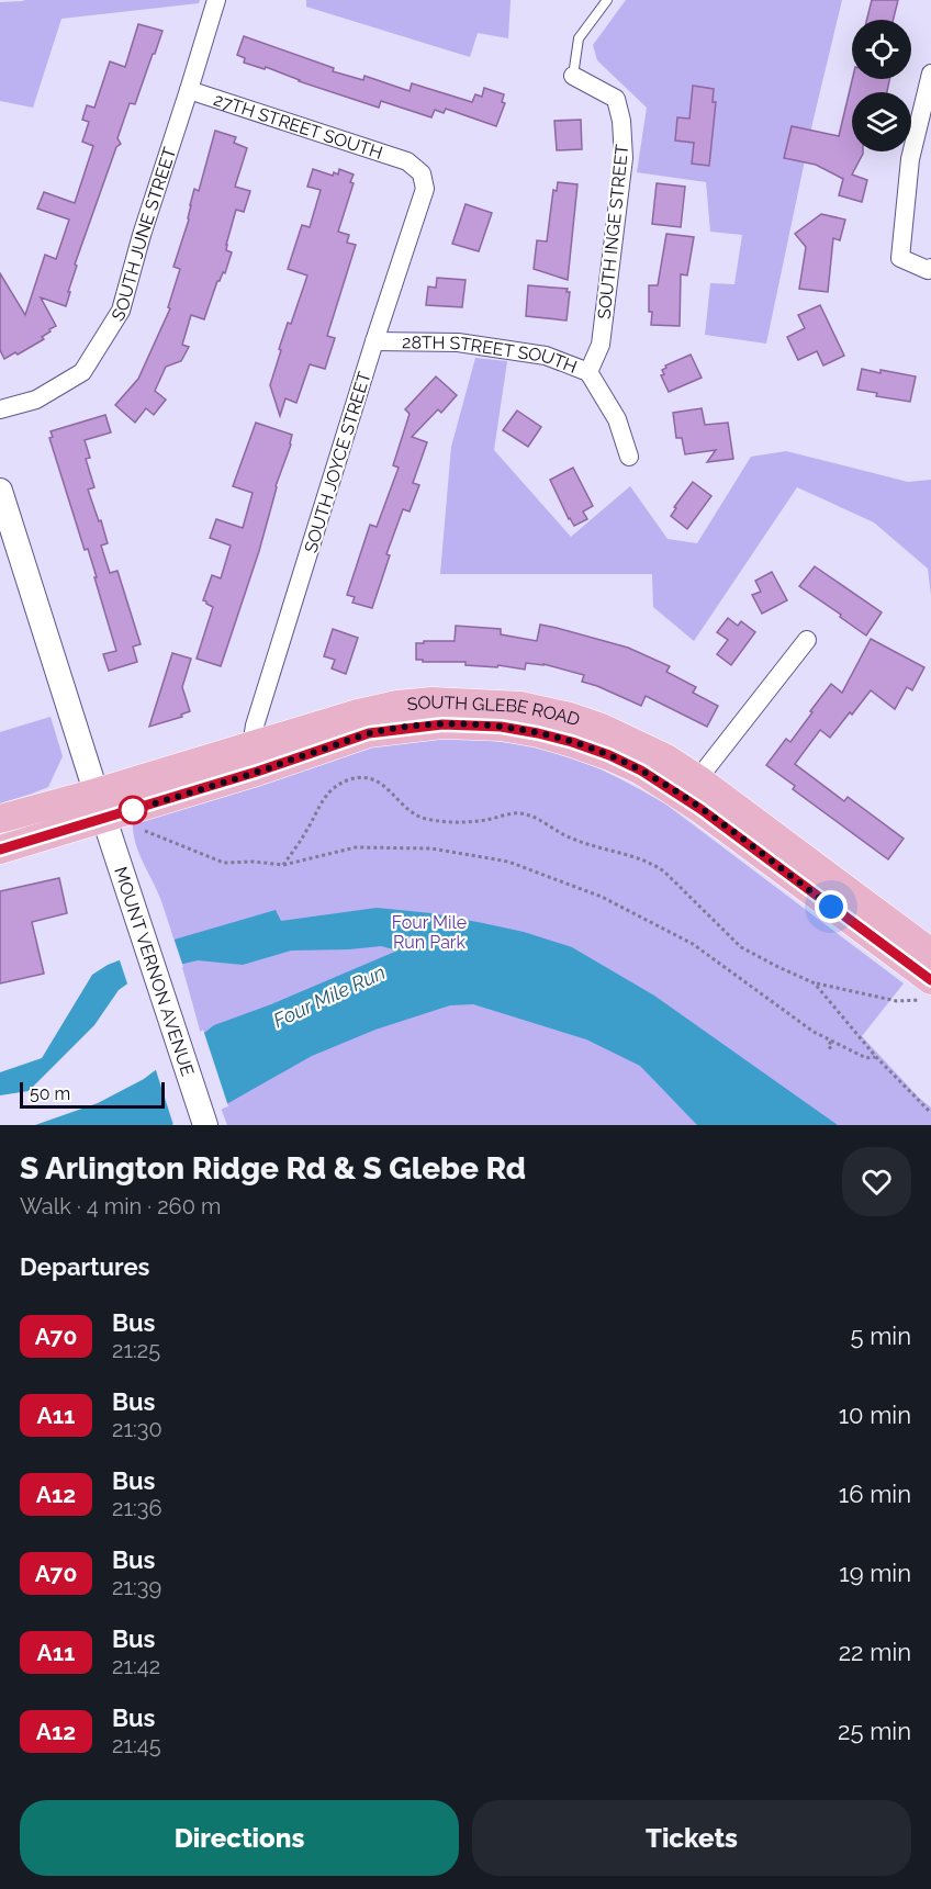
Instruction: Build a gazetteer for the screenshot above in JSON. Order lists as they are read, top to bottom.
{
  "streets": {
    "main road": ["SOUTH GLEBE ROAD", "MOUNT VERNON AVENUE"],
    "street": [
      "27TH STREET SOUTH",
      "SOUTH INGE STREET",
      "SOUTH JUNE STREET",
      "28TH STREET SOUTH",
      "SOUTH JOYCE STREET"
    ]
  },
  "crossings": [
    ["27TH STREET SOUTH", "SOUTH JUNE STREET"],
    ["27TH STREET SOUTH", "SOUTH JOYCE STREET"],
    ["SOUTH INGE STREET", "28TH STREET SOUTH"],
    ["28TH STREET SOUTH", "SOUTH JOYCE STREET"],
    ["SOUTH JOYCE STREET", "SOUTH GLEBE ROAD"],
    ["SOUTH GLEBE ROAD", "MOUNT VERNON AVENUE"]
  ],
  "water": ["Four Mile Run"],
  "parks": ["Four Mile Run Park"],
  "lines": ["bus line A70"],
  "scale_bar": "50 m",
  "page": {
    "scale": "50 m",
    "heading": [
      ["S Arlington Ridge Rd & S Glebe Rd", "Walk · 4 min · 260 m"],
      "Departures"
    ],
    "list": [
      {
        "mark": "A70",
        "name": "Bus",
        "note": "21:25",
        "value": "5 min"
      },
      {
        "mark": "A11",
        "name": "Bus",
        "note": "21:30",
        "value": "10 min"
      },
      {
        "mark": "A12",
        "name": "Bus",
        "note": "21:36",
        "value": "16 min"
      },
      {
        "mark": "A70",
        "name": "Bus",
        "note": "21:39",
        "value": "19 min"
      },
      {
        "mark": "A11",
        "name": "Bus",
        "note": "21:42",
        "value": "22 min"
      },
      {
        "mark": "A12",
        "name": "Bus",
        "note": "21:45",
        "value": "25 min"
      }
    ],
    "buttons": ["Directions", "Tickets"]
  }
}
